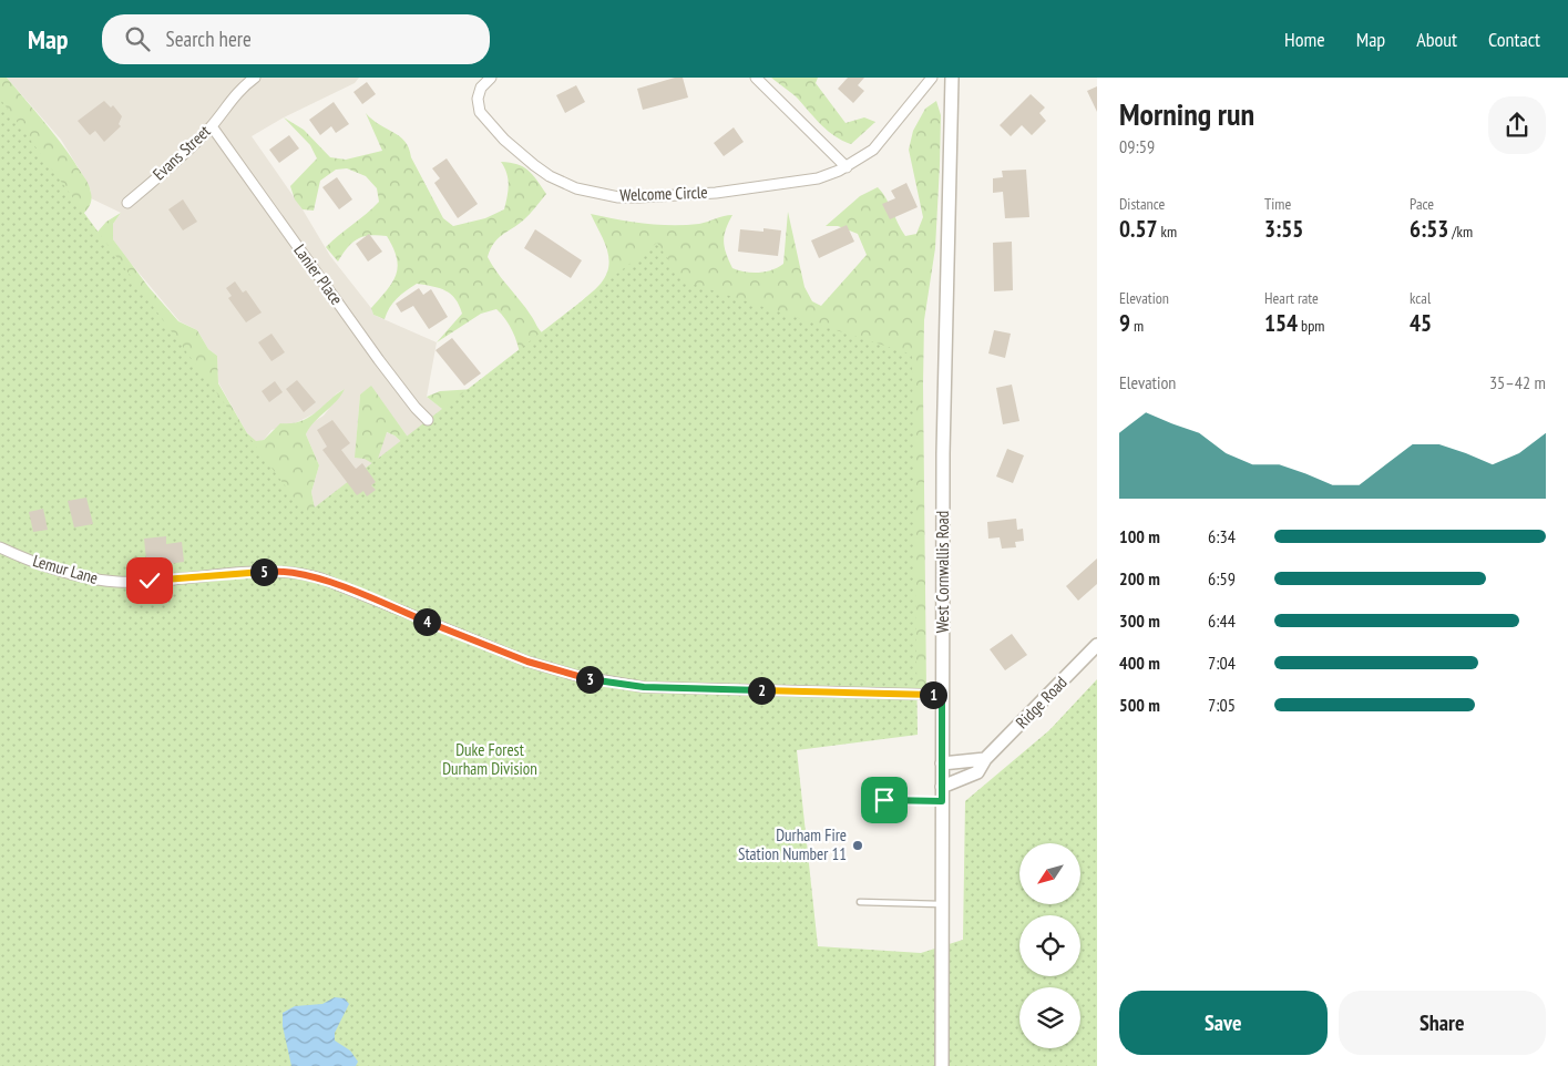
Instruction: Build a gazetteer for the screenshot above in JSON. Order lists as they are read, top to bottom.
{
  "streets": {
    "street": [
      "Evans Street",
      "Welcome Circle",
      "Lanier Place",
      "Lemur Lane",
      "West Cornwallis Road",
      "Ridge Road"
    ]
  },
  "crossings": [
    ["Evans Street", "Lanier Place"],
    ["Lemur Lane", "West Cornwallis Road"],
    ["West Cornwallis Road", "Ridge Road"]
  ],
  "parks": ["Duke Forest Durham Division"],
  "places": ["Durham Fire Station Number 11"],
  "north": "bottom left",
  "page": {
    "header": "Map",
    "search": "Search here",
    "nav": [
      "Home",
      "Map",
      "About",
      "Contact"
    ],
    "heading": ["Morning run", "09:59"],
    "stats": [
      ["Distance", "0.57 km"],
      ["Time", "3:55"],
      ["Pace", "6:53 /km"],
      ["Elevation", "9 m"],
      ["Heart rate", "154 bpm"],
      ["kcal", "45"]
    ],
    "chart": ["Elevation", "35–42 m"],
    "list": [
      {
        "name": "100 m",
        "note": "6:34"
      },
      {
        "name": "200 m",
        "note": "6:59"
      },
      {
        "name": "300 m",
        "note": "6:44"
      },
      {
        "name": "400 m",
        "note": "7:04"
      },
      {
        "name": "500 m",
        "note": "7:05"
      }
    ],
    "pins": [
      "5",
      "4",
      "3",
      "2",
      "1"
    ],
    "buttons": ["Save", "Share"]
  }
}
